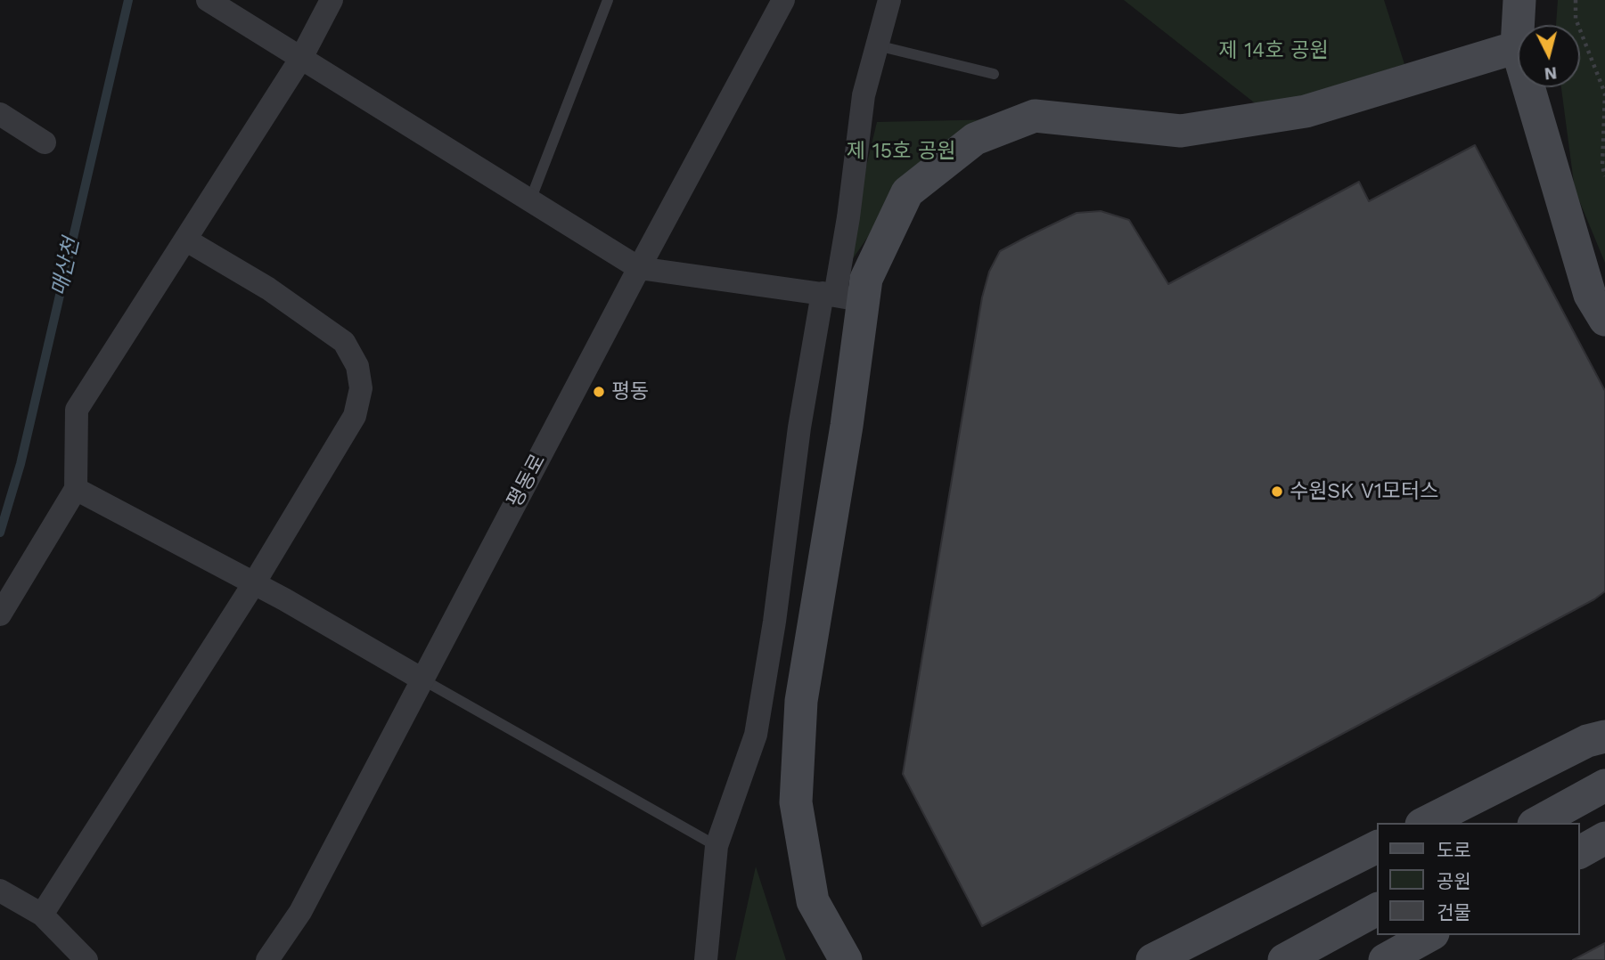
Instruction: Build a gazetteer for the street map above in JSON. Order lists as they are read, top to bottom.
{
  "streets": {
    "street": ["평동로"]
  },
  "water": ["매산천"],
  "parks": ["제 14호 공원", "제 15호 공원"],
  "places": ["평동", "수원SK V1모터스"],
  "legend": ["도로", "공원", "건물"],
  "north": "bottom"
}
